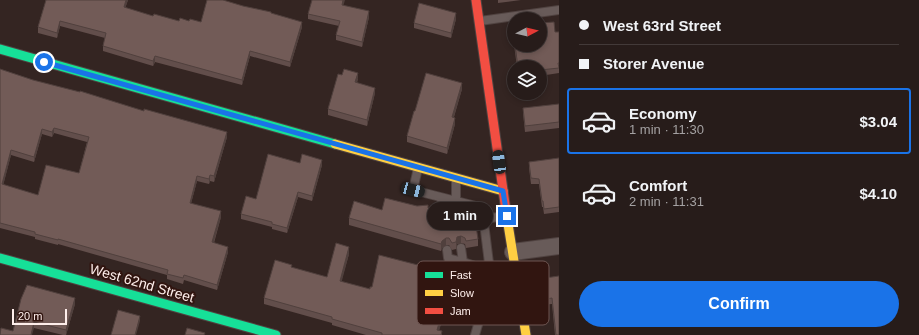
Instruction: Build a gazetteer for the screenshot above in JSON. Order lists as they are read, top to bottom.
{
  "streets": {
    "street": ["West 62nd Street"]
  },
  "legend": ["Fast", "Slow", "Jam"],
  "scale_bar": "20 m",
  "north": "right",
  "page": {
    "banner": ["West 63rd Street", "Storer Avenue"],
    "list": [
      {
        "name": "Economy",
        "note": "1 min · 11:30",
        "value": "$3.04"
      },
      {
        "name": "Comfort",
        "note": "2 min · 11:31",
        "value": "$4.10"
      }
    ],
    "bubble": "1 min",
    "buttons": "Confirm",
    "scale": "20 m"
  }
}
